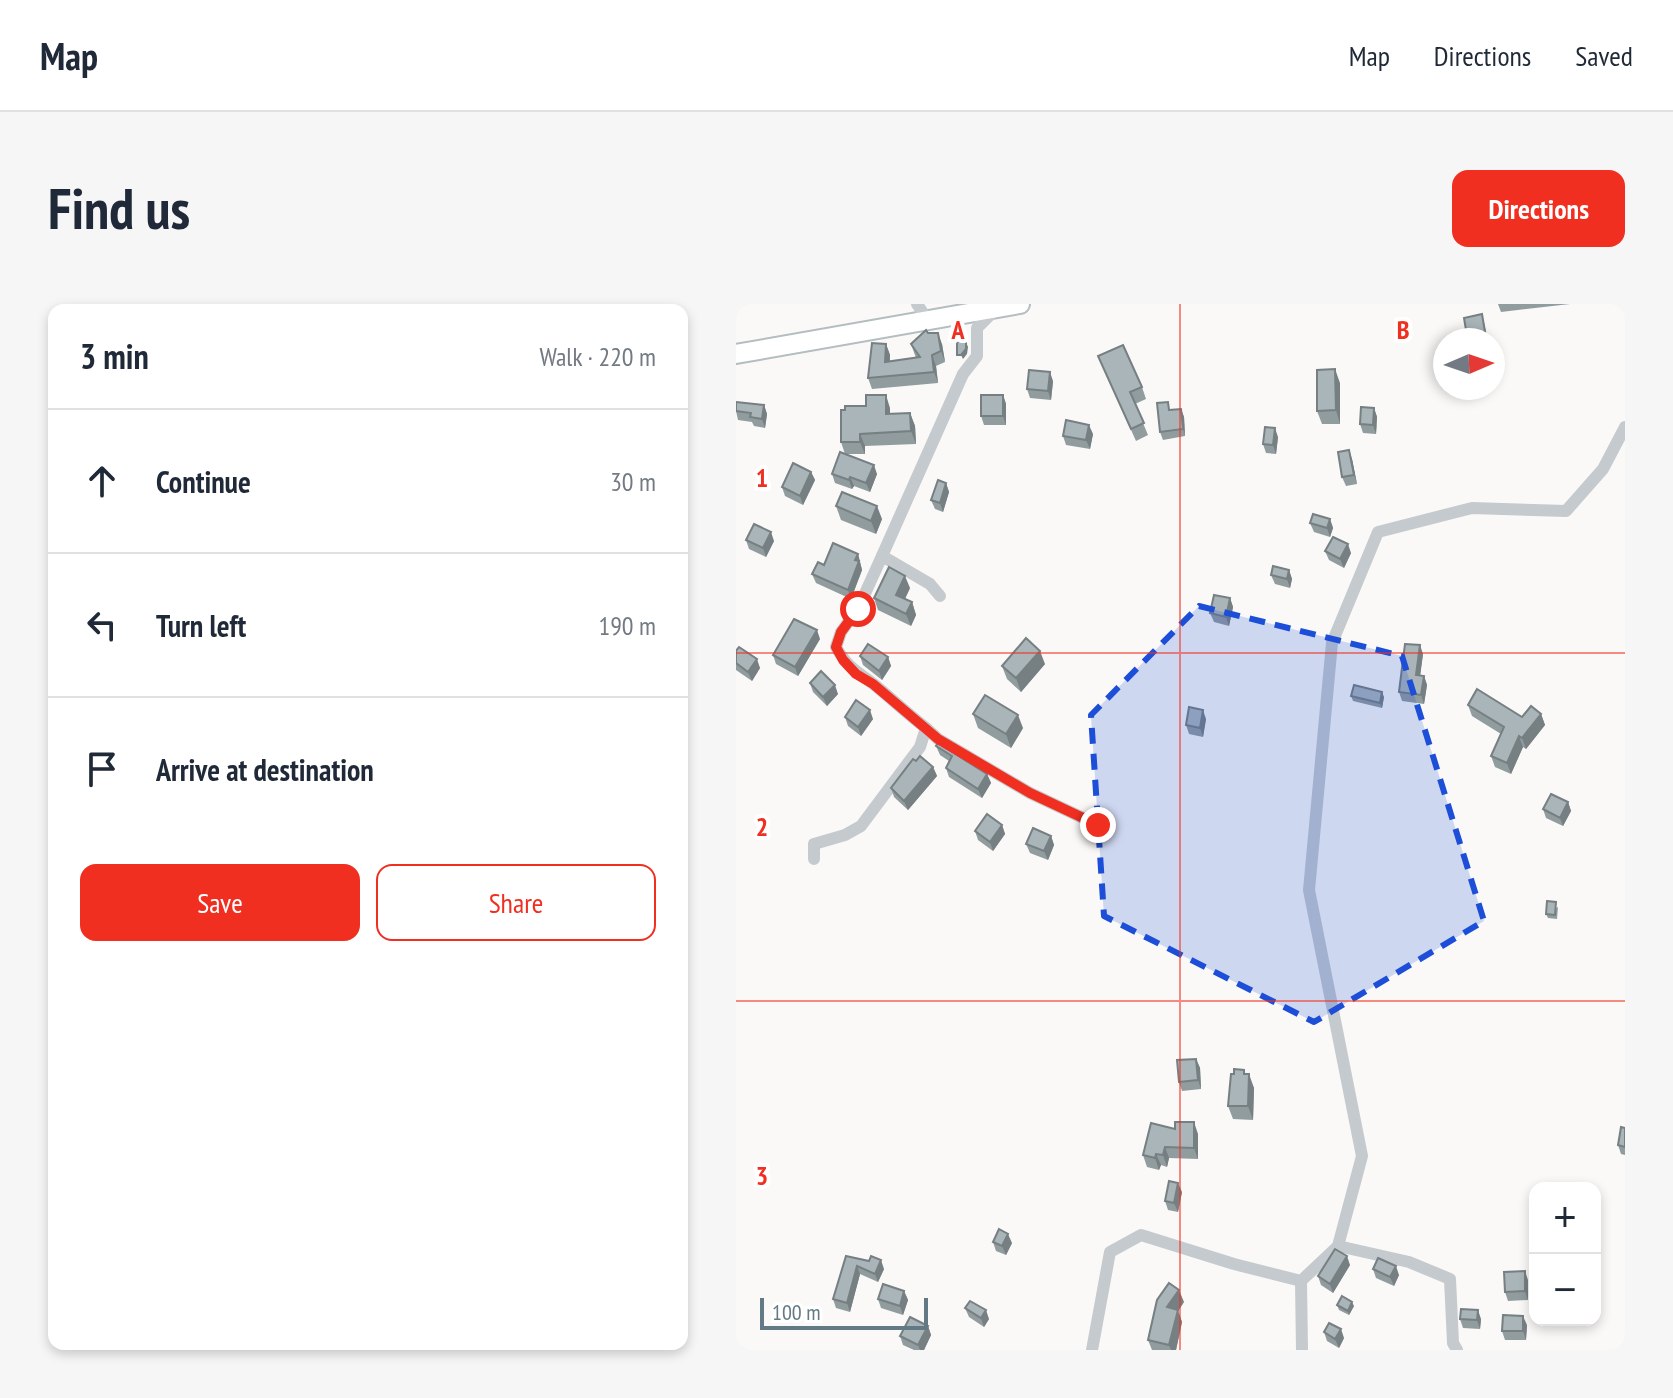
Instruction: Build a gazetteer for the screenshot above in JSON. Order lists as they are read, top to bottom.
{
  "scale_bar": "100 m",
  "north": "right",
  "page": {
    "header": "Map",
    "nav": ["Map", "Directions", "Saved"],
    "buttons": [
      "Directions",
      ["Save", "Share"]
    ],
    "title": "Find us",
    "heading": ["3 min", "Walk · 220 m"],
    "list": [
      ["Continue", "30 m"],
      ["Turn left", "190 m"],
      "Arrive at destination"
    ],
    "map_buttons": ["+", "−"],
    "scale": "100 m"
  },
  "grid": {
    "columns": ["A", "B"],
    "rows": ["1", "2", "3"]
  }
}
